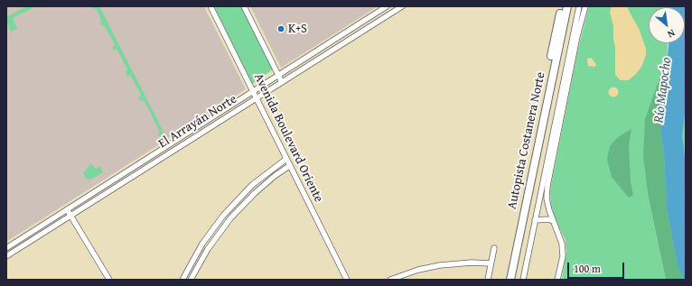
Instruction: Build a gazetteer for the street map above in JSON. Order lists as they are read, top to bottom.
{
  "streets": {
    "highway": ["Autopista Costanera Norte"],
    "street": ["El Arrayán Norte", "Avenida Boulevard Oriente"]
  },
  "crossings": [
    ["El Arrayán Norte", "Avenida Boulevard Oriente"]
  ],
  "water": ["Río Mapocho"],
  "places": ["K+S"],
  "scale_bar": "100 m",
  "north": "bottom right"
}
